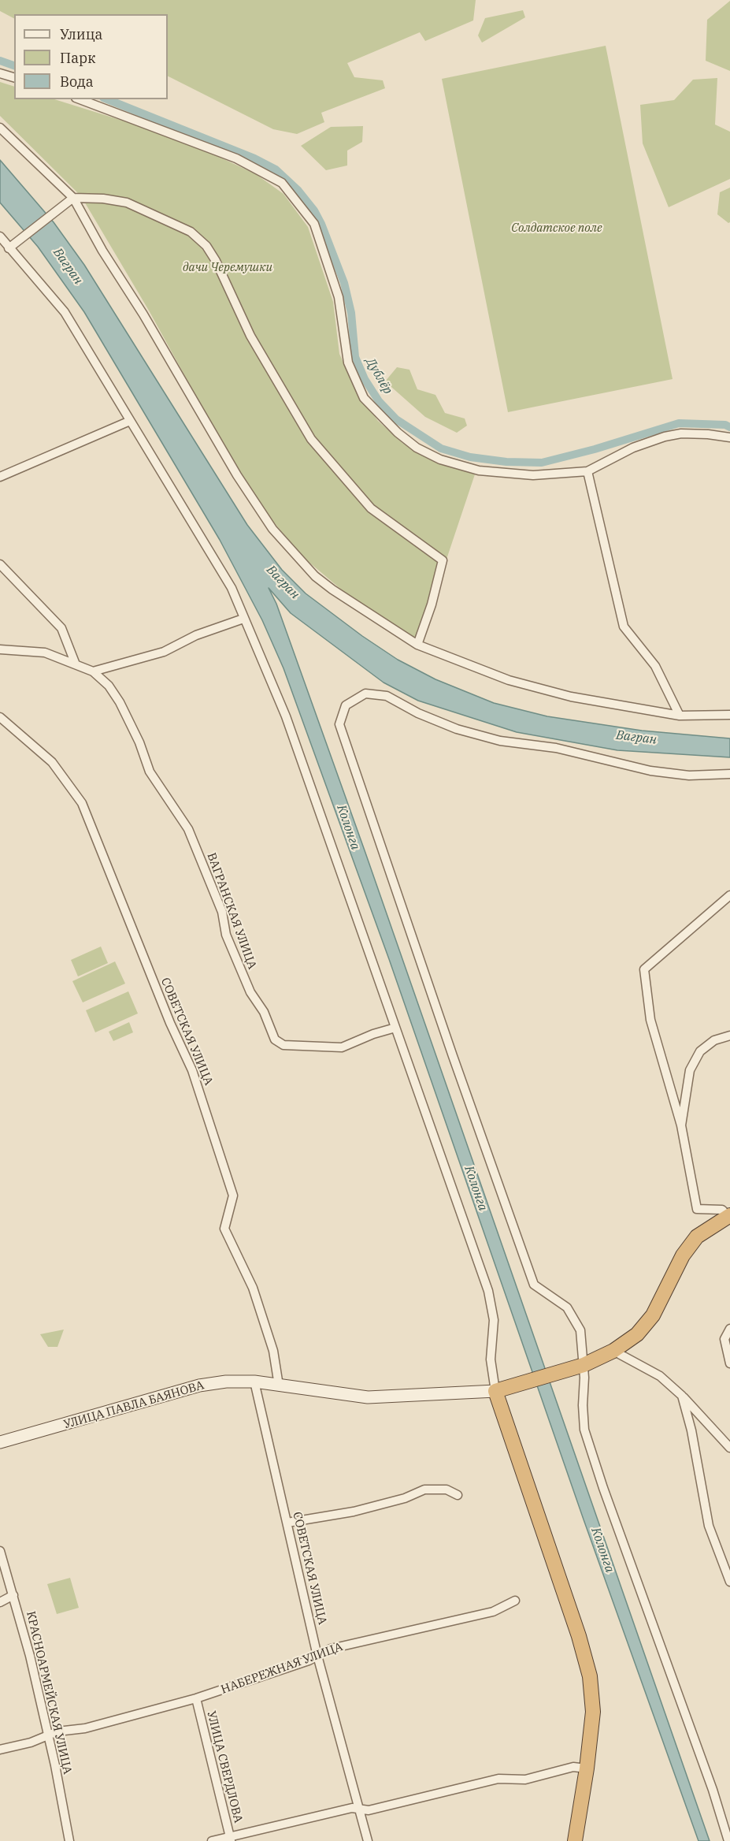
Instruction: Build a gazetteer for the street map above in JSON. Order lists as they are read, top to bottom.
{
  "streets": {
    "main road": ["УЛИЦА ПАВЛА БАЯНОВА"],
    "street": [
      "ВАГРАНСКАЯ УЛИЦА",
      "СОВЕТСКАЯ УЛИЦА",
      "НАБЕРЕЖНАЯ УЛИЦА",
      "КРАСНОАРМЕЙСКАЯ УЛИЦА",
      "УЛИЦА СВЕРДЛОВА"
    ]
  },
  "crossings": [
    ["СОВЕТСКАЯ УЛИЦА", "УЛИЦА ПАВЛА БАЯНОВА"],
    ["СОВЕТСКАЯ УЛИЦА", "НАБЕРЕЖНАЯ УЛИЦА"],
    ["НАБЕРЕЖНАЯ УЛИЦА", "КРАСНОАРМЕЙСКАЯ УЛИЦА"],
    ["НАБЕРЕЖНАЯ УЛИЦА", "УЛИЦА СВЕРДЛОВА"]
  ],
  "water": ["Вагран", "Дублёр", "Колонга"],
  "parks": ["Солдатское поле", "дачи Черемушки"],
  "legend": ["Улица", "Парк", "Вода"]
}
